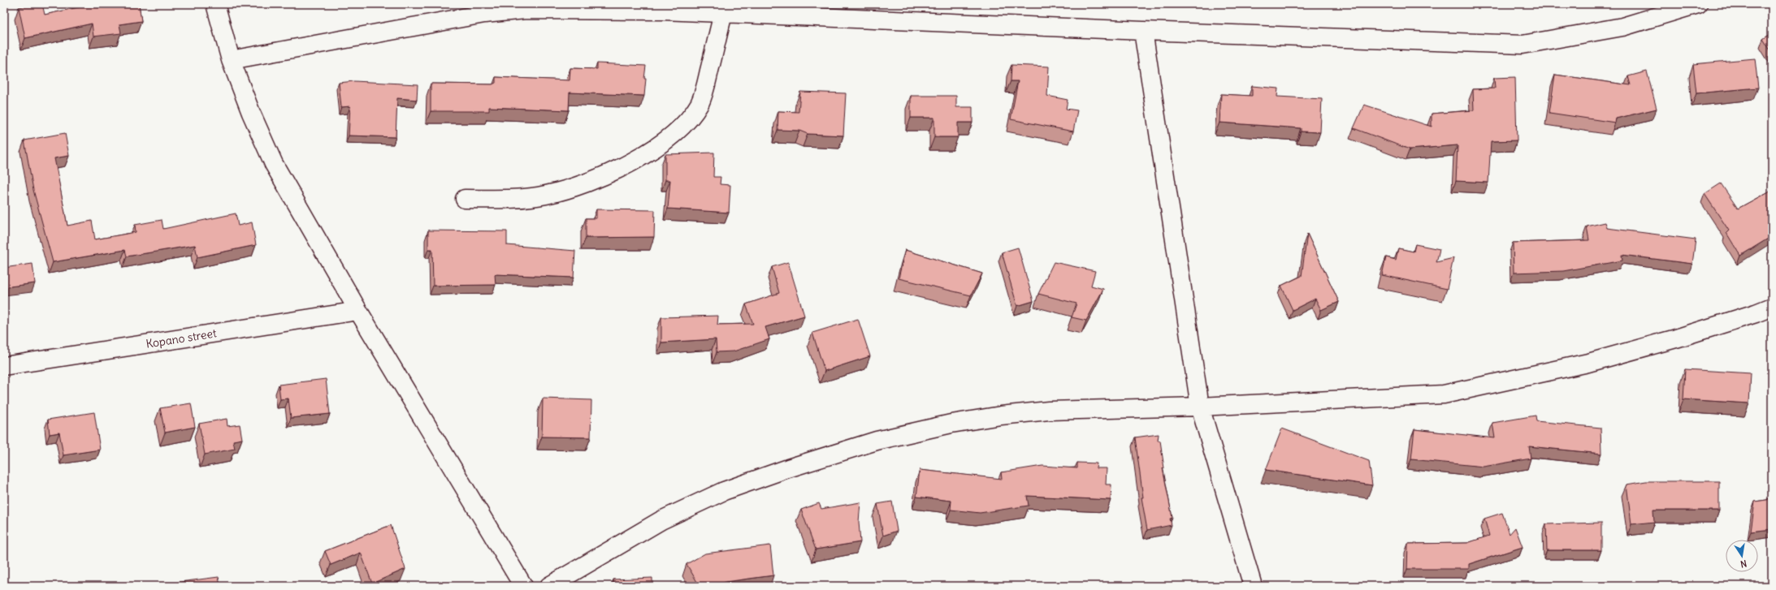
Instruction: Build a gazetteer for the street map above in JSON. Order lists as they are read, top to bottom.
{
  "streets": {
    "street": ["Kopano street"]
  },
  "north": "bottom"
}
